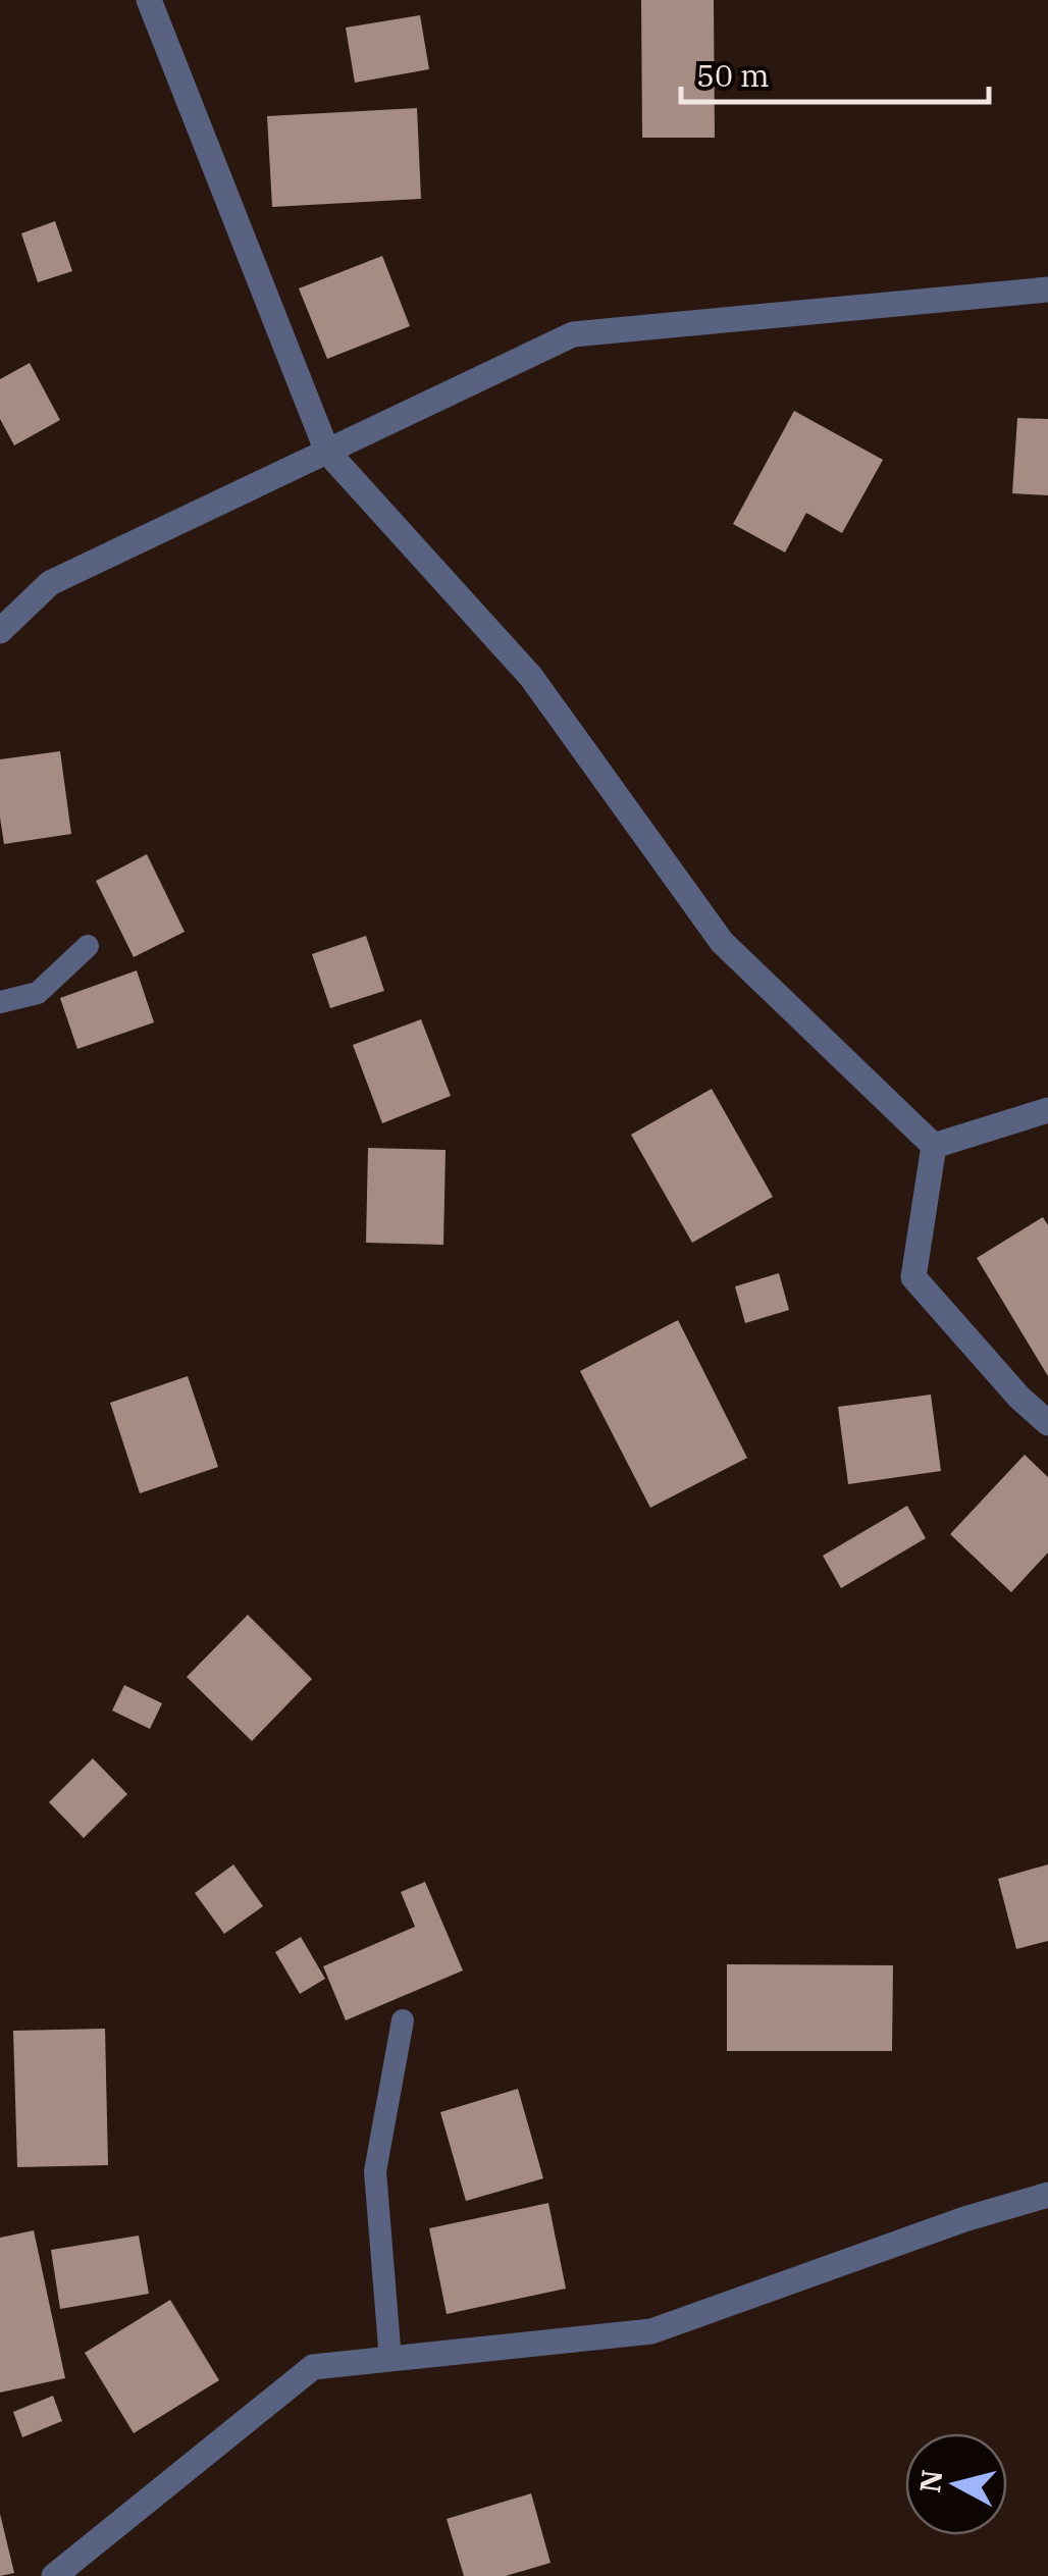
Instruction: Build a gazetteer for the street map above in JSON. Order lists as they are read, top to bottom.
{
  "scale_bar": "50 m",
  "north": "left"
}
